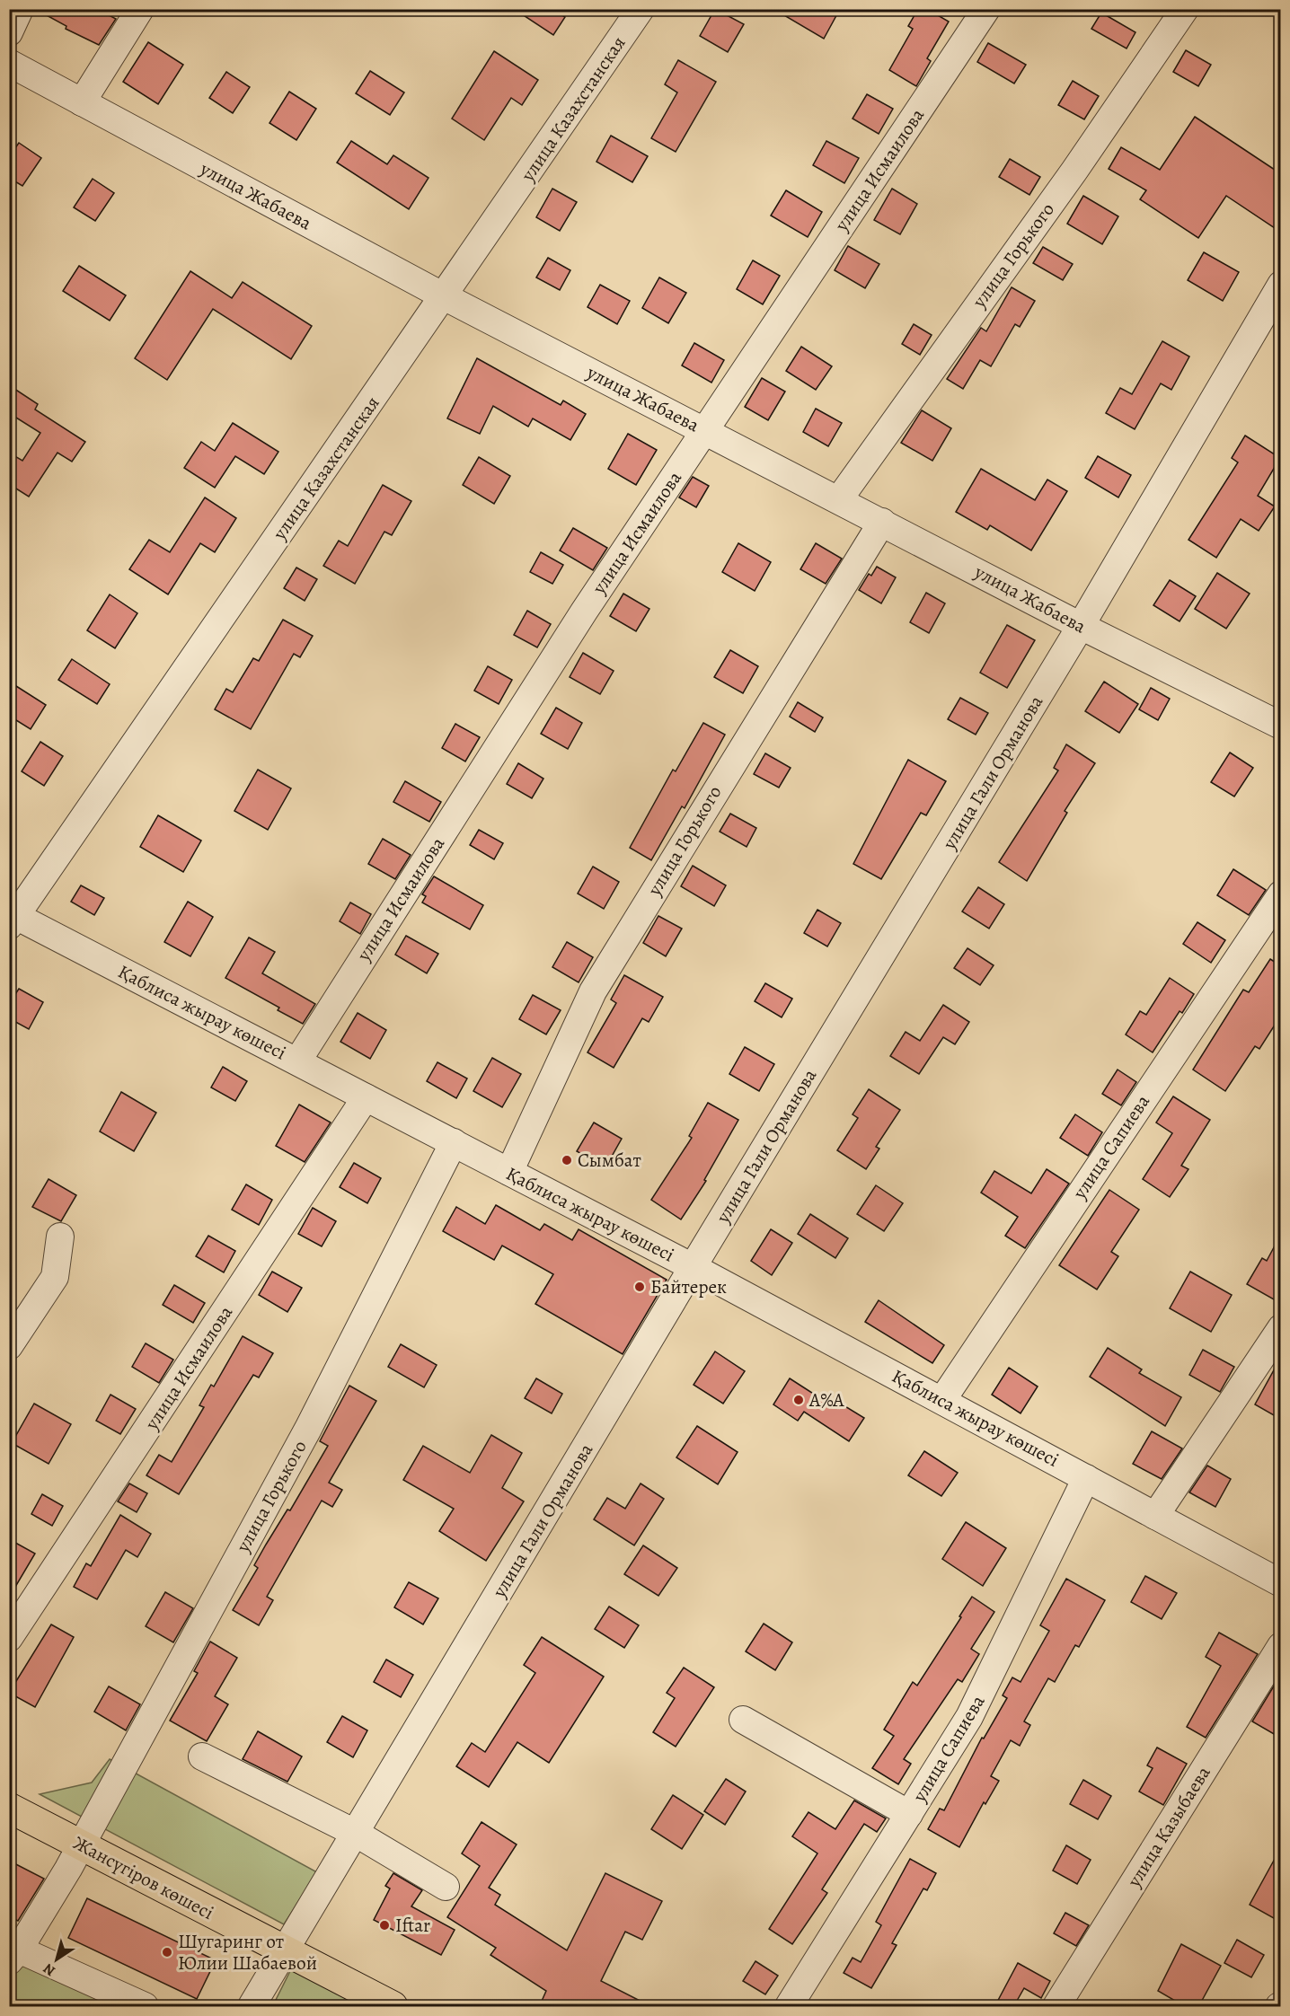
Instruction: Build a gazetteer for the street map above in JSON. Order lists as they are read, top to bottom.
{
  "streets": {
    "main road": ["Жансүгіров көшесі"],
    "street": [
      "улица Казахстанская",
      "улица Исмаилова",
      "улица Жабаева",
      "улица Горького",
      "улица Гали Орманова",
      "Қаблиса жырау көшесі",
      "улица Сапиева",
      "улица Казыбаева"
    ]
  },
  "crossings": [
    ["улица Казахстанская", "улица Жабаева"],
    ["улица Казахстанская", "Қаблиса жырау көшесі"],
    ["улица Исмаилова", "улица Жабаева"],
    ["улица Исмаилова", "Қаблиса жырау көшесі"],
    ["улица Жабаева", "улица Горького"],
    ["улица Жабаева", "улица Гали Орманова"],
    ["улица Горького", "Қаблиса жырау көшесі"],
    ["улица Горького", "Жансүгіров көшесі"],
    ["улица Гали Орманова", "Қаблиса жырау көшесі"],
    ["улица Гали Орманова", "Жансүгіров көшесі"],
    ["Қаблиса жырау көшесі", "улица Сапиева"]
  ],
  "places": [
    "Сымбат",
    "Байтерек",
    "A%A",
    "Iftar",
    "Шугаринг от Юлии Шабаевой"
  ],
  "north": "bottom left"
}
